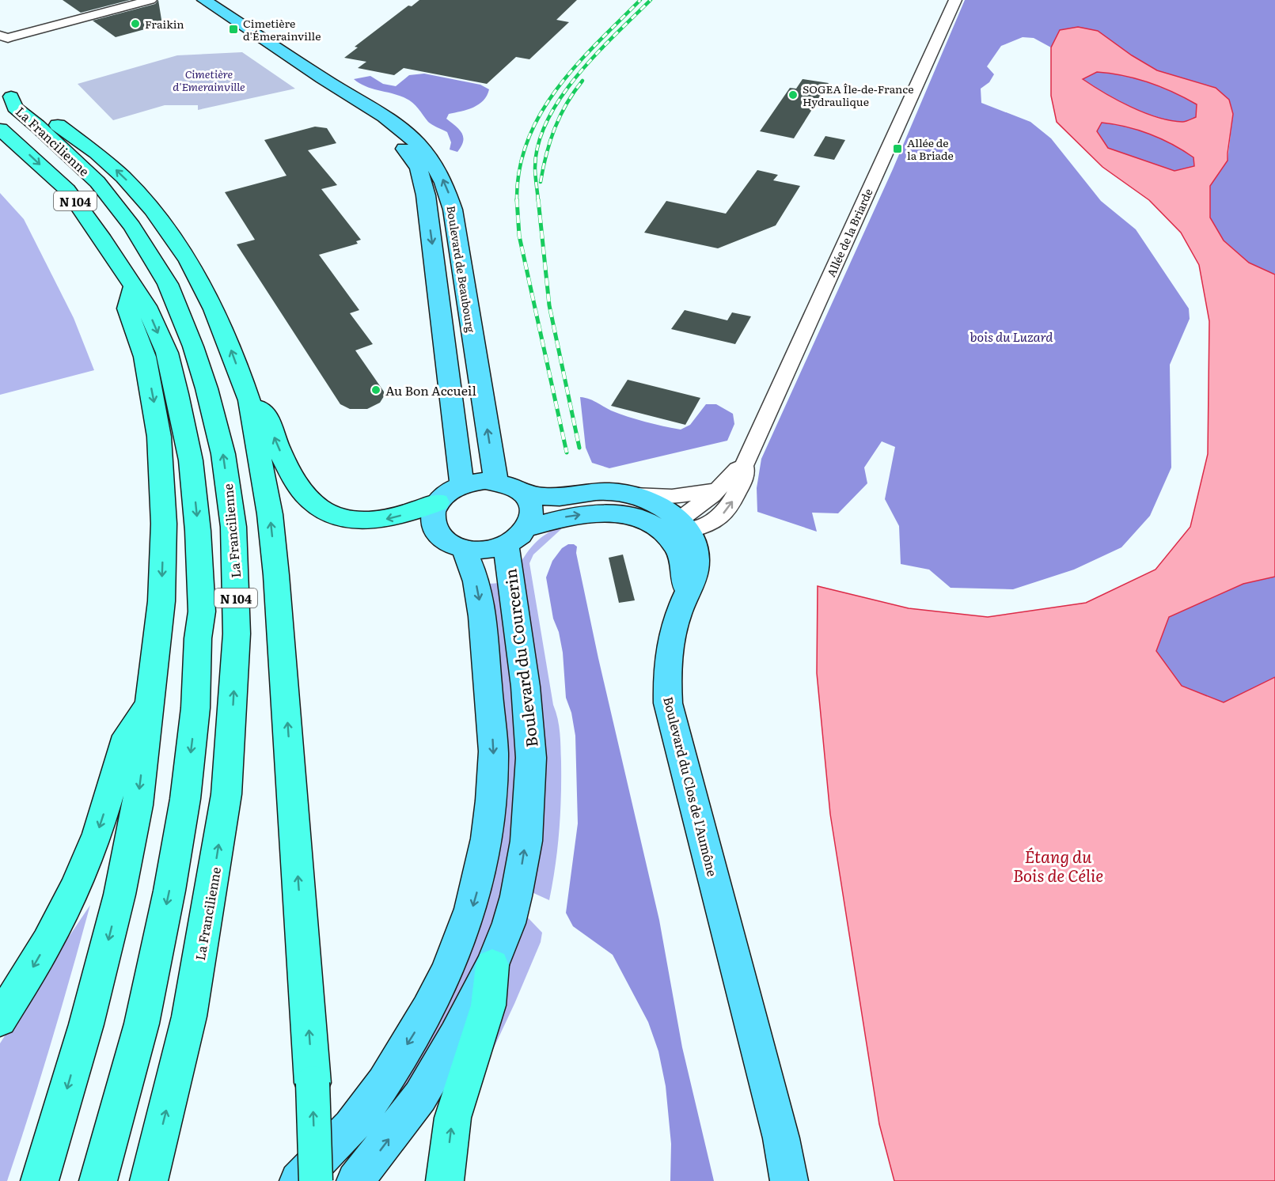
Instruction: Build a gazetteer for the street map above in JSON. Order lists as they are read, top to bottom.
{
  "streets": {
    "highway": ["La Francilienne", "N 104"],
    "main road": ["Boulevard de Beaubourg", "Boulevard du Courcerin", "Boulevard du Clos de l'Aumône"],
    "street": ["Allée de la Briarde"]
  },
  "crossings": [
    ["Allée de la Briarde", "Boulevard du Clos de l'Aumône"],
    ["Boulevard de Beaubourg", "Boulevard du Courcerin"]
  ],
  "water": ["Étang du Bois de Célie"],
  "parks": ["Cimetière d'Emerainville", "bois du Luzard"],
  "places": {
    "other": ["Fraikin", "SOGEA Île-de-France Hydraulique", "Au Bon Accueil"],
    "transit": ["Cimetière d'Émerainville", "Allée de la Briade"]
  }
}
